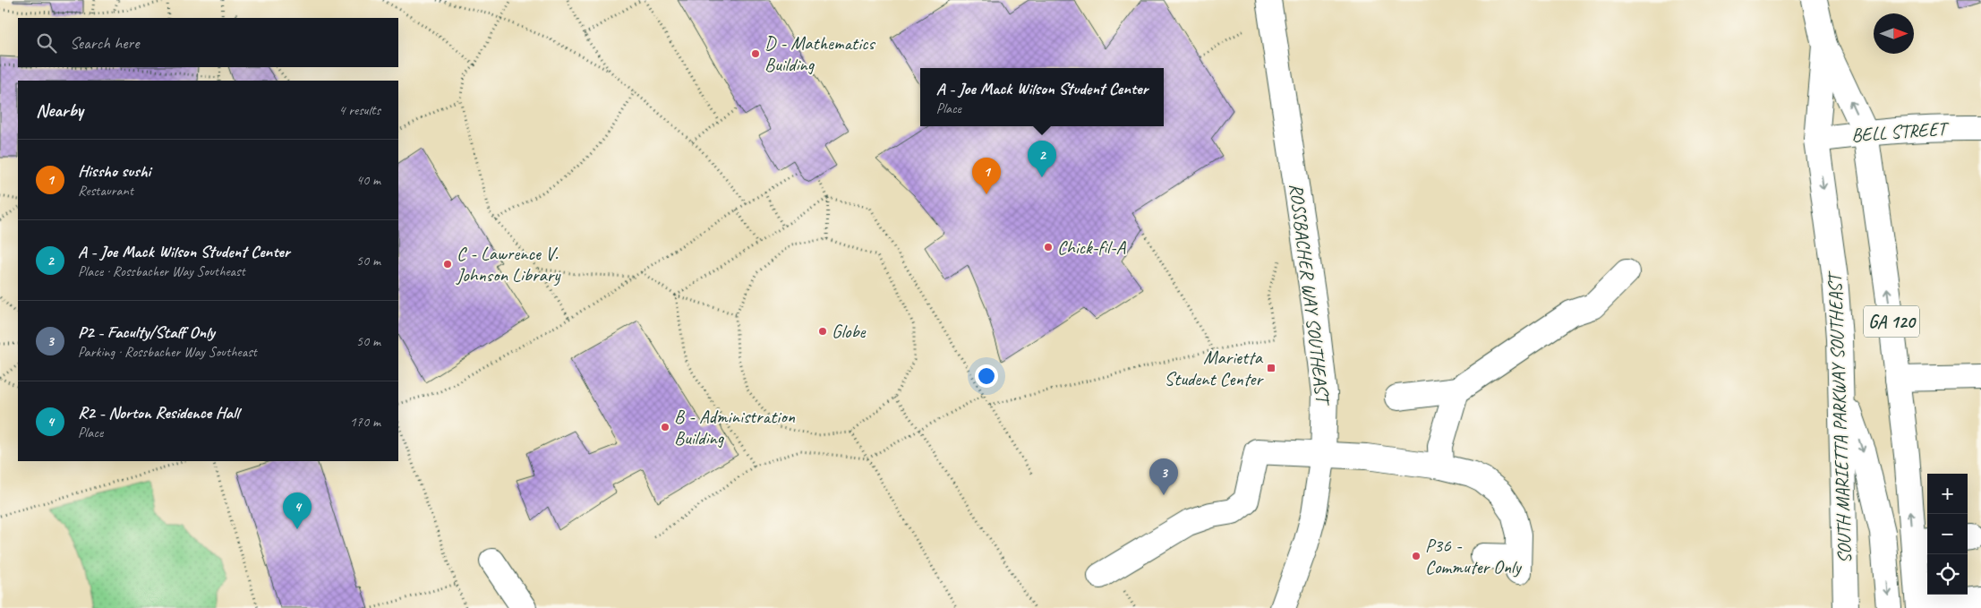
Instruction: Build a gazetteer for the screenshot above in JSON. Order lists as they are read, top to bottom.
{
  "streets": {
    "main road": [
      "BELL STREET",
      "ROSSBACHER WAY SOUTHEAST",
      "GA 120",
      "SOUTH MARIETTA PARKWAY SOUTHEAST"
    ]
  },
  "crossings": [
    ["BELL STREET", "SOUTH MARIETTA PARKWAY SOUTHEAST"]
  ],
  "places": {
    "other": [
      "D - Mathematics Building",
      "Chick-fil-A",
      "C - Lawrence V. Johnson Library",
      "Globe",
      "B - Administration Building",
      "P36 - Commuter Only"
    ],
    "transit": ["Marietta Student Center"]
  },
  "north": "right",
  "page": {
    "search": "Search here",
    "popup": ["A - Joe Mack Wilson Student Center", "Place"],
    "heading": ["Nearby", "4 results"],
    "list": [
      {
        "mark": "1",
        "name": "Hissho sushi",
        "note": "Restaurant",
        "value": "40 m"
      },
      {
        "mark": "2",
        "name": "A - Joe Mack Wilson Student Center",
        "note": "Place · Rossbacher Way Southeast",
        "value": "50 m"
      },
      {
        "mark": "3",
        "name": "P2 - Faculty/Staff Only",
        "note": "Parking · Rossbacher Way Southeast",
        "value": "50 m"
      },
      {
        "mark": "4",
        "name": "R2 - Norton Residence Hall",
        "note": "Place",
        "value": "170 m"
      }
    ],
    "pins": [
      "2",
      "1",
      "3",
      "4"
    ],
    "map_buttons": ["+", "−"]
  }
}
